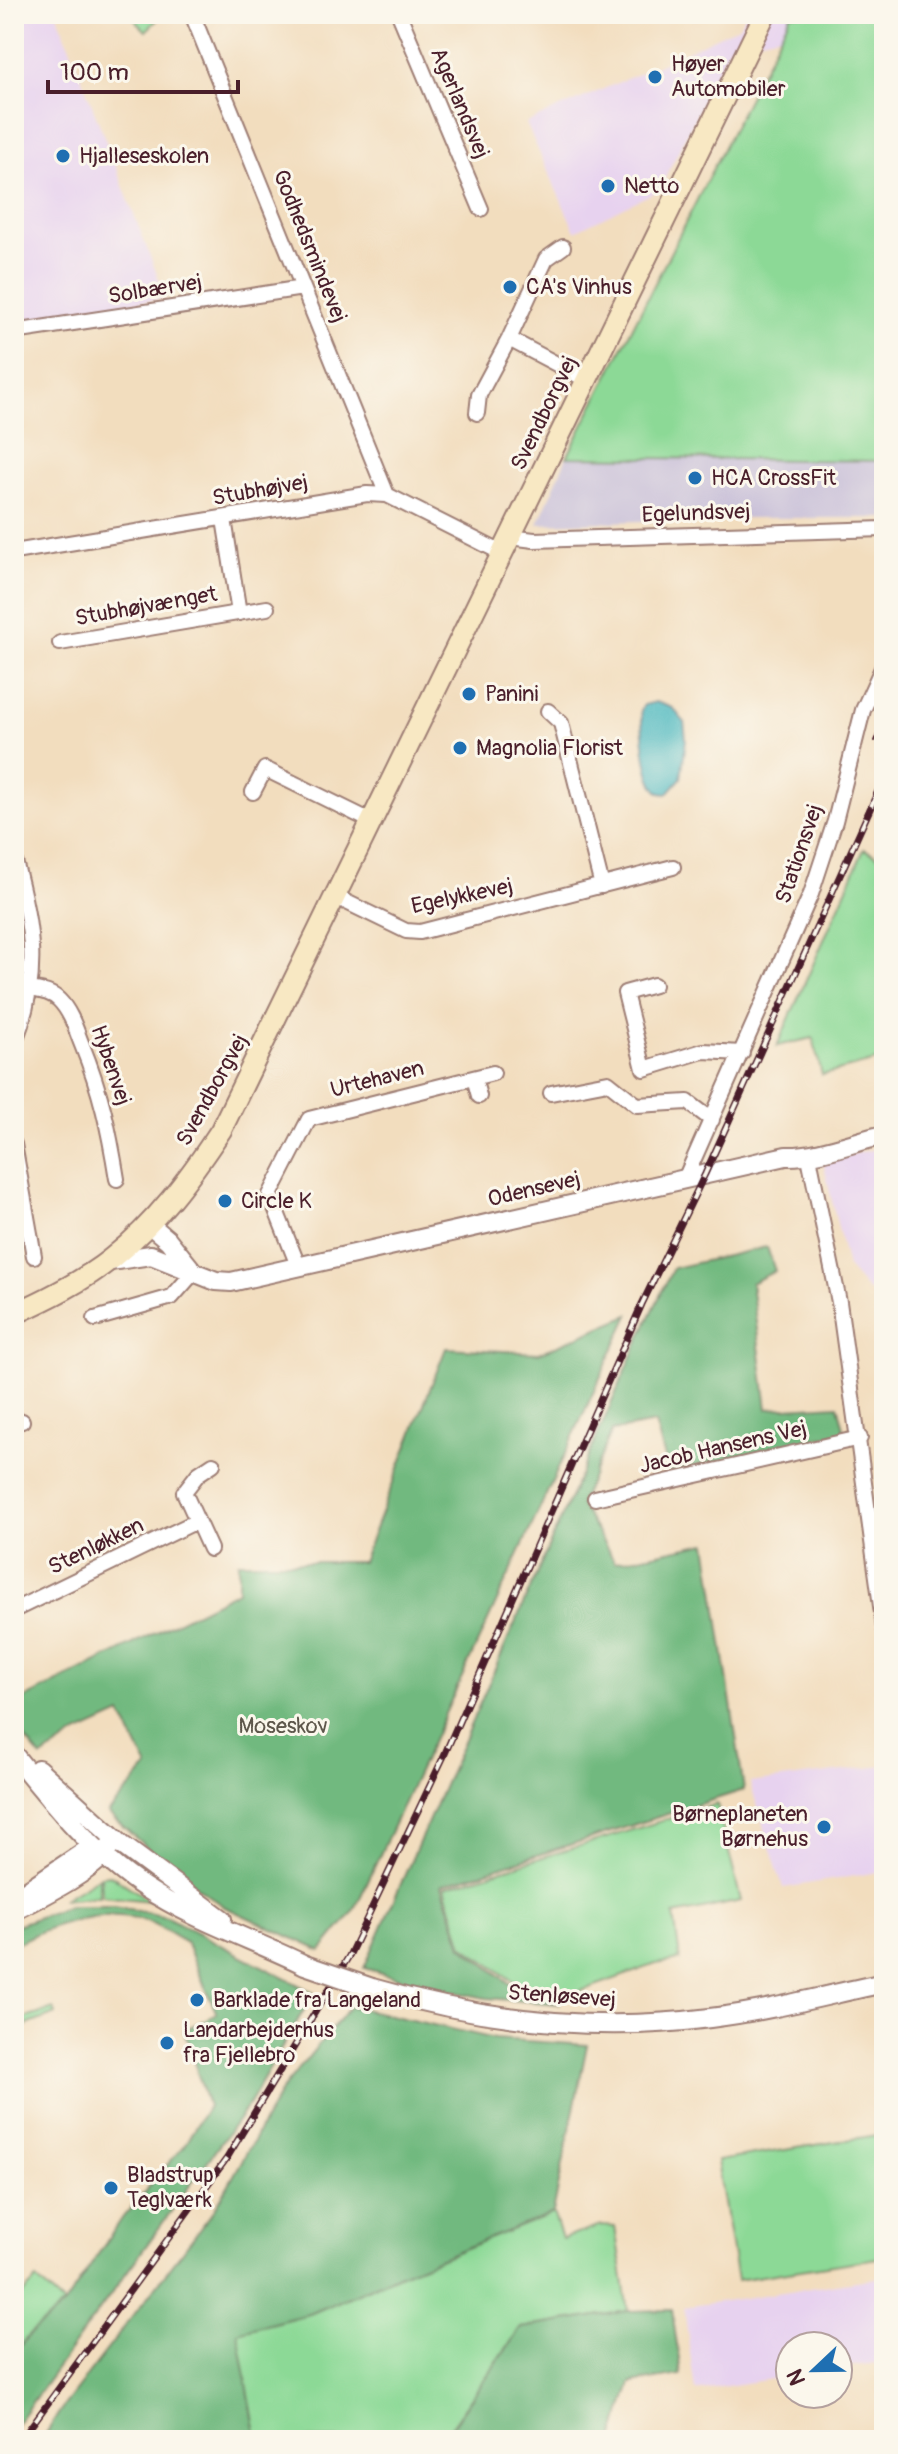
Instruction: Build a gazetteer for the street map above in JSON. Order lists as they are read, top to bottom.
{
  "streets": {
    "main road": ["Svendborgvej"],
    "street": [
      "Agerlandsvej",
      "Godhedsmindevej",
      "Solbærvej",
      "Stubhøjvej",
      "Egelundsvej",
      "Stubhøjvænget",
      "Stationsvej",
      "Egelykkevej",
      "Hybenvej",
      "Urtehaven",
      "Odensevej",
      "Jacob Hansens Vej",
      "Stenløkken",
      "Stenløsevej"
    ]
  },
  "crossings": [
    ["Godhedsmindevej", "Solbærvej"],
    ["Godhedsmindevej", "Stubhøjvej"],
    ["Svendborgvej", "Egelundsvej"],
    ["Svendborgvej", "Egelykkevej"],
    ["Svendborgvej", "Odensevej"],
    ["Stubhøjvej", "Stubhøjvænget"],
    ["Stationsvej", "Odensevej"],
    ["Urtehaven", "Odensevej"]
  ],
  "parks": ["Moseskov"],
  "places": [
    "Høyer Automobiler",
    "Hjalleseskolen",
    "Netto",
    "CA's Vinhus",
    "HCA CrossFit",
    "Panini",
    "Magnolia Florist",
    "Circle K",
    "Børneplaneten Børnehus",
    "Barklade fra Langeland",
    "Landarbejderhus fra Fjellebro",
    "Bladstrup Teglværk"
  ],
  "scale_bar": "100 m",
  "north": "left"
}
